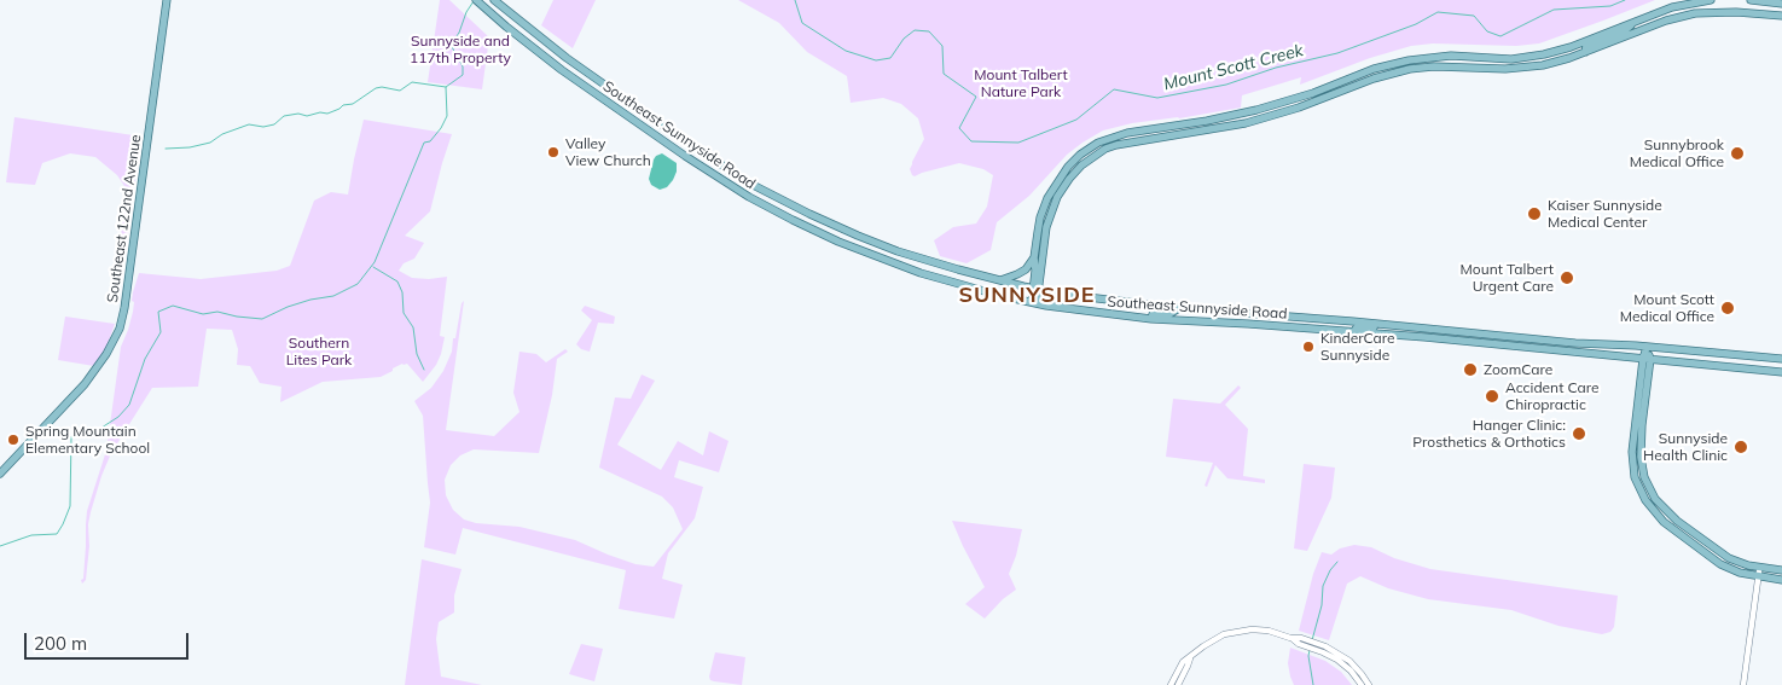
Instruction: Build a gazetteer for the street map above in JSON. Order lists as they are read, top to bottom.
{
  "streets": {
    "main road": ["Southeast Sunnyside Road", "Southeast 122nd Avenue"]
  },
  "districts": ["SUNNYSIDE"],
  "water": ["Mount Scott Creek"],
  "parks": ["Sunnyside and 117th Property", "Mount Talbert Nature Park", "Southern Lites Park"],
  "places": [
    "Valley View Church",
    "Sunnybrook Medical Office",
    "Kaiser Sunnyside Medical Center",
    "Mount Talbert Urgent Care",
    "Mount Scott Medical Office",
    "KinderCare Sunnyside",
    "ZoomCare",
    "Accident Care Chiropractic",
    "Hanger Clinic: Prosthetics & Orthotics",
    "Spring Mountain Elementary School",
    "Sunnyside Health Clinic"
  ],
  "scale_bar": "200 m"
}
